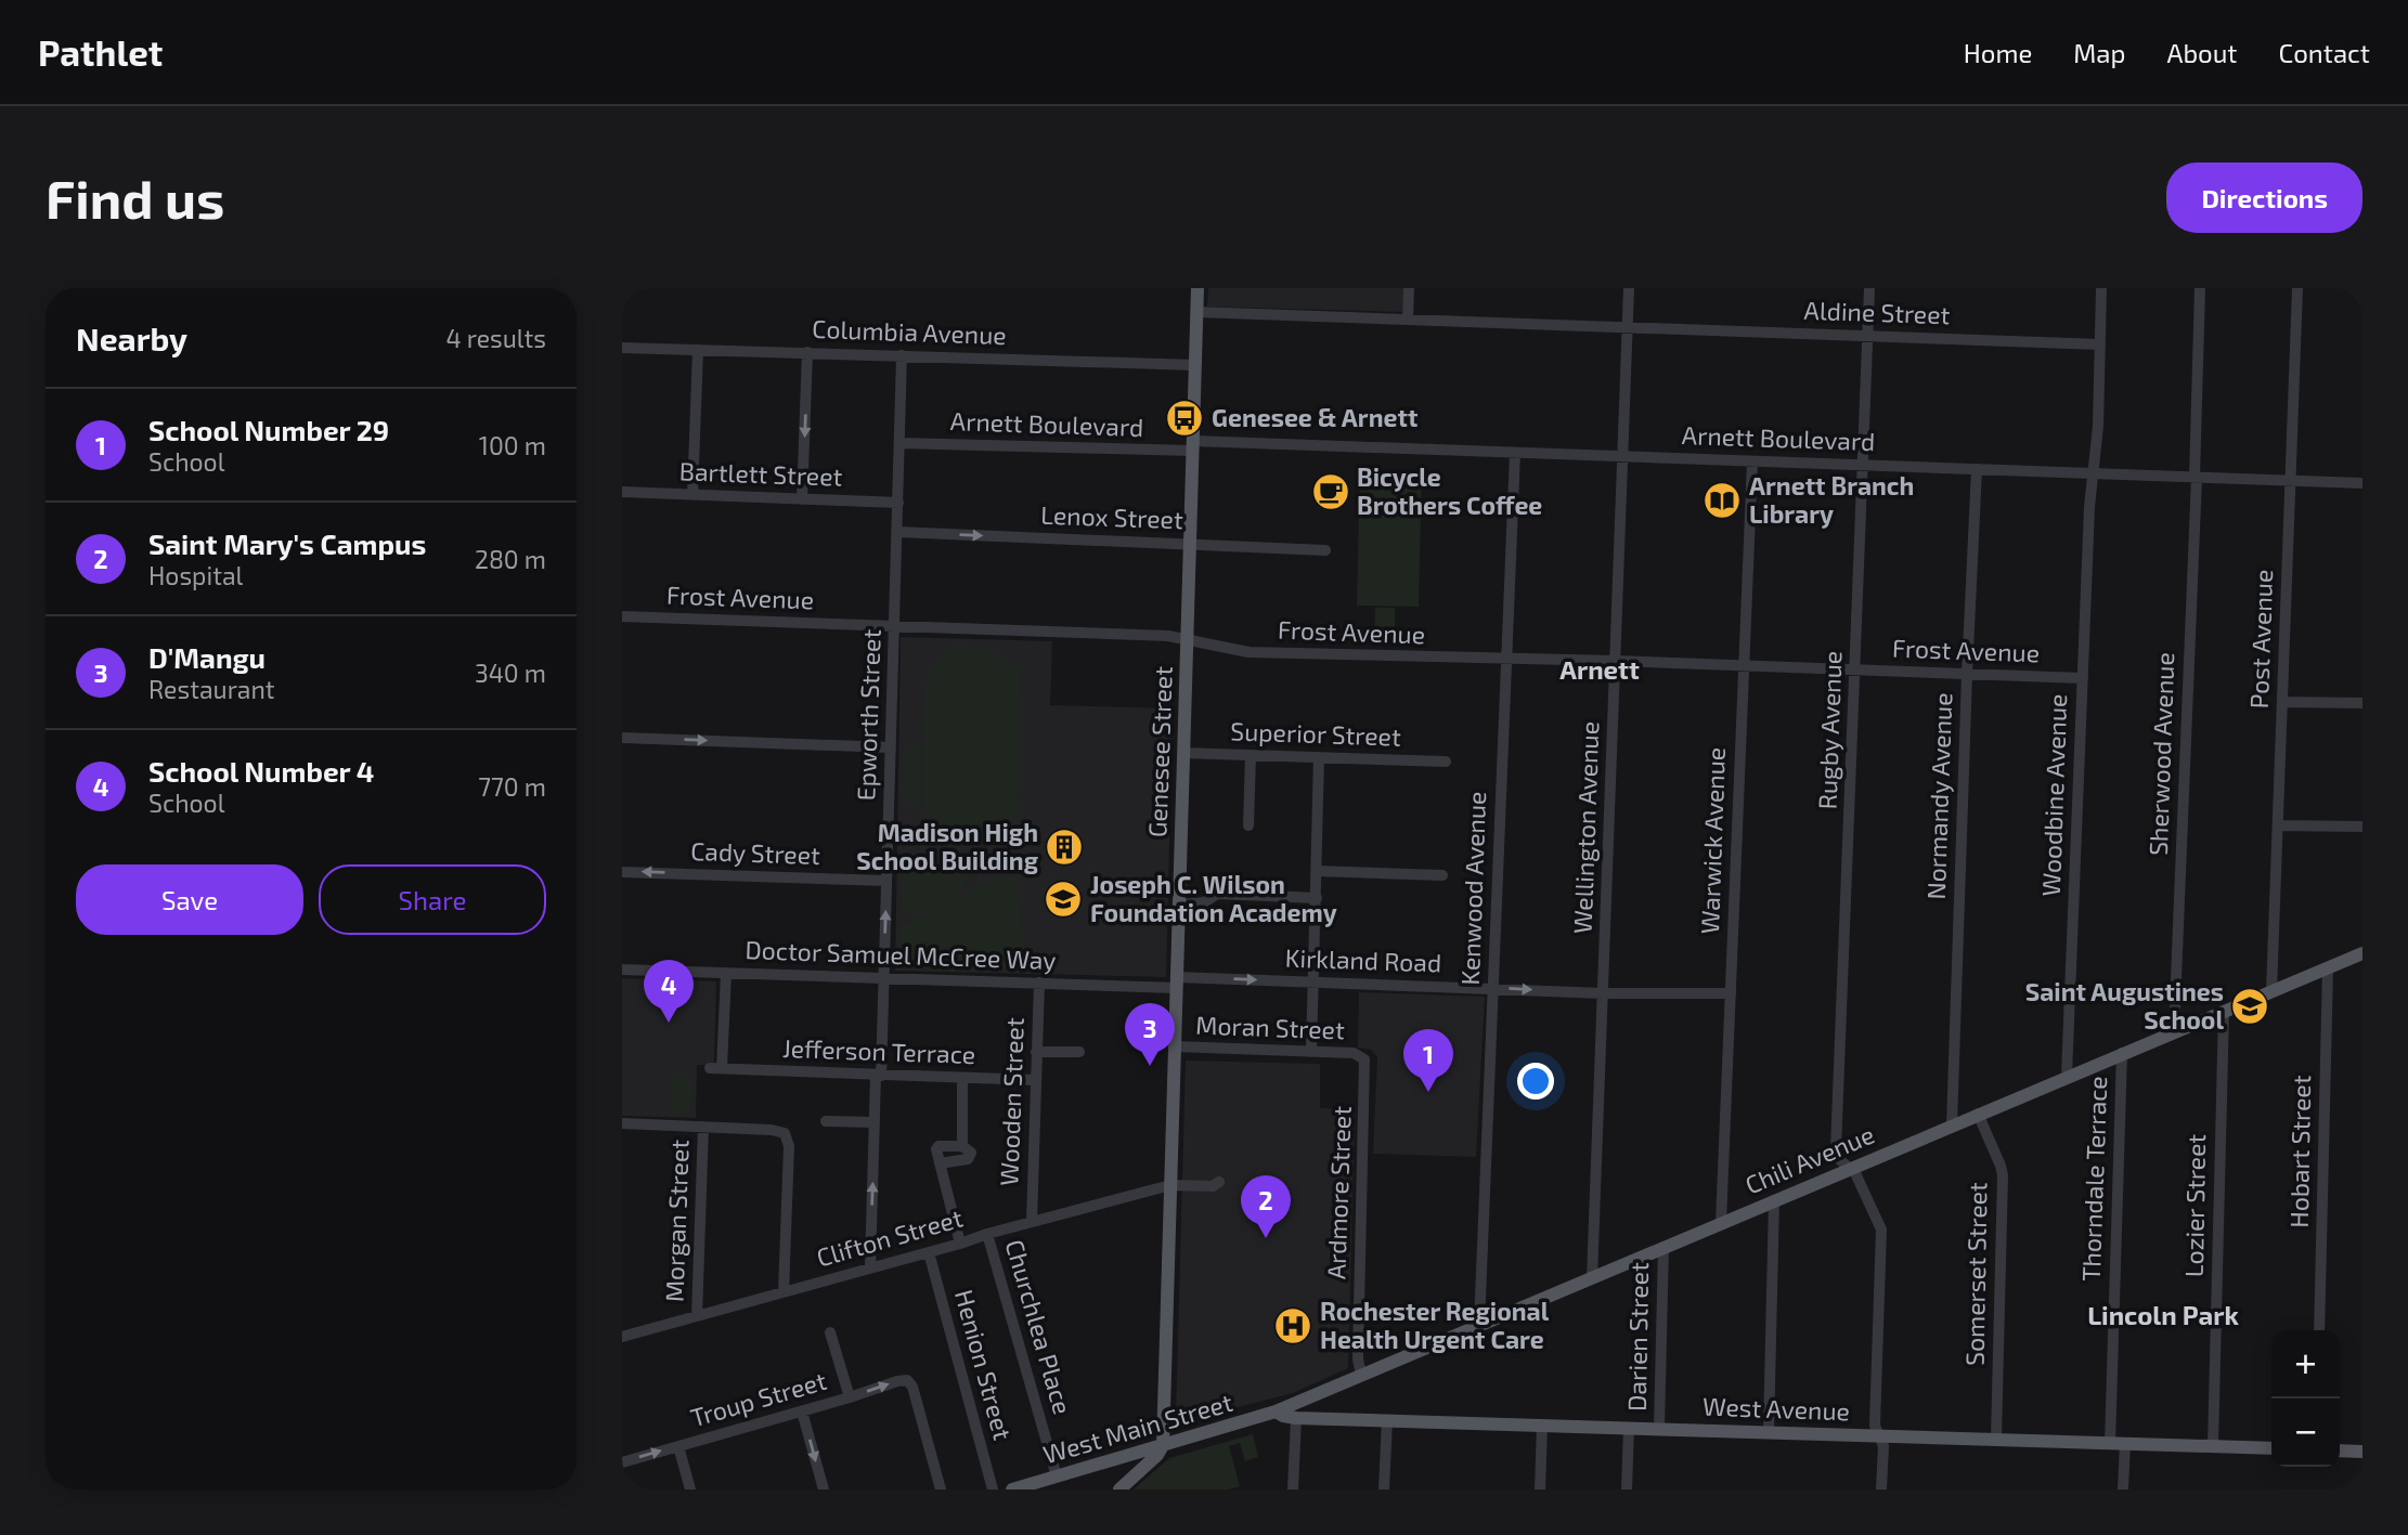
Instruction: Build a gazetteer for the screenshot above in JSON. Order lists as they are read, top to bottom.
{
  "streets": {
    "main road": [
      "Genesee Street",
      "Chili Avenue",
      "West Avenue",
      "West Main Street"
    ],
    "street": [
      "Aldine Street",
      "Columbia Avenue",
      "Arnett Boulevard",
      "Bartlett Street",
      "Lenox Street",
      "Frost Avenue",
      "Post Avenue",
      "Epworth Street",
      "Rugby Avenue",
      "Superior Street",
      "Sherwood Avenue",
      "Woodbine Avenue",
      "Normandy Avenue",
      "Wellington Avenue",
      "Warwick Avenue",
      "Cady Street",
      "Kenwood Avenue",
      "Doctor Samuel McCree Way",
      "Kirkland Road",
      "Moran Street",
      "Jefferson Terrace",
      "Wooden Street",
      "Hobart Street",
      "Thorndale Terrace",
      "Ardmore Street",
      "Lozier Street",
      "Morgan Street",
      "Clifton Street",
      "Somerset Street",
      "Churchlea Place",
      "Darien Street",
      "Henion Street",
      "Troup Street"
    ]
  },
  "crossings": [
    ["Aldine Street", "Rugby Avenue"],
    ["Aldine Street", "Genesee Street"],
    ["Aldine Street", "Woodbine Avenue"],
    ["Aldine Street", "Wellington Avenue"],
    ["Columbia Avenue", "Epworth Street"],
    ["Columbia Avenue", "Genesee Street"],
    ["Arnett Boulevard", "Post Avenue"],
    ["Arnett Boulevard", "Epworth Street"],
    ["Arnett Boulevard", "Rugby Avenue"],
    ["Arnett Boulevard", "Genesee Street"],
    ["Arnett Boulevard", "Sherwood Avenue"],
    ["Arnett Boulevard", "Woodbine Avenue"],
    ["Arnett Boulevard", "Normandy Avenue"],
    ["Arnett Boulevard", "Wellington Avenue"],
    ["Arnett Boulevard", "Warwick Avenue"],
    ["Arnett Boulevard", "Kenwood Avenue"],
    ["Bartlett Street", "Epworth Street"],
    ["Lenox Street", "Epworth Street"],
    ["Lenox Street", "Genesee Street"],
    ["Frost Avenue", "Epworth Street"],
    ["Frost Avenue", "Rugby Avenue"],
    ["Frost Avenue", "Genesee Street"],
    ["Frost Avenue", "Woodbine Avenue"],
    ["Frost Avenue", "Normandy Avenue"],
    ["Frost Avenue", "Wellington Avenue"],
    ["Frost Avenue", "Warwick Avenue"],
    ["Frost Avenue", "Kenwood Avenue"],
    ["Post Avenue", "Chili Avenue"],
    ["Epworth Street", "Cady Street"],
    ["Epworth Street", "Doctor Samuel McCree Way"],
    ["Epworth Street", "Jefferson Terrace"],
    ["Epworth Street", "Clifton Street"],
    ["Rugby Avenue", "Chili Avenue"],
    ["Rugby Avenue", "West Avenue"],
    ["Superior Street", "Genesee Street"],
    ["Genesee Street", "Doctor Samuel McCree Way"],
    ["Genesee Street", "Kirkland Road"],
    ["Genesee Street", "Moran Street"],
    ["Genesee Street", "Clifton Street"],
    ["Genesee Street", "West Main Street"],
    ["Sherwood Avenue", "Chili Avenue"],
    ["Woodbine Avenue", "Chili Avenue"],
    ["Normandy Avenue", "Chili Avenue"],
    ["Wellington Avenue", "Kirkland Road"],
    ["Wellington Avenue", "Chili Avenue"],
    ["Warwick Avenue", "Kirkland Road"],
    ["Warwick Avenue", "Chili Avenue"],
    ["Kenwood Avenue", "Kirkland Road"],
    ["Kenwood Avenue", "Chili Avenue"],
    ["Doctor Samuel McCree Way", "Kirkland Road"],
    ["Doctor Samuel McCree Way", "Jefferson Terrace"],
    ["Doctor Samuel McCree Way", "Wooden Street"],
    ["Moran Street", "Ardmore Street"],
    ["Jefferson Terrace", "Wooden Street"],
    ["Wooden Street", "Clifton Street"],
    ["Hobart Street", "Chili Avenue"],
    ["Chili Avenue", "Thorndale Terrace"],
    ["Chili Avenue", "Ardmore Street"],
    ["Chili Avenue", "Lozier Street"],
    ["Chili Avenue", "Somerset Street"],
    ["Chili Avenue", "Darien Street"],
    ["Chili Avenue", "West Avenue"],
    ["Chili Avenue", "West Main Street"],
    ["Thorndale Terrace", "West Avenue"],
    ["Lozier Street", "West Avenue"],
    ["Morgan Street", "Clifton Street"],
    ["Clifton Street", "Churchlea Place"],
    ["Clifton Street", "Henion Street"],
    ["Somerset Street", "West Avenue"],
    ["Churchlea Place", "West Main Street"],
    ["Darien Street", "West Avenue"],
    ["West Avenue", "West Main Street"]
  ],
  "one_way": ["Lenox Street", "Cady Street"],
  "districts": ["Arnett", "Lincoln Park"],
  "places": {
    "bus stop": ["Genesee & Arnett"],
    "cafe": ["Bicycle Brothers Coffee"],
    "library": ["Arnett Branch Library"],
    "building": ["Madison High School Building"],
    "school or university": ["Joseph C. Wilson Foundation Academy", "Saint Augustines School"],
    "hospital": ["Rochester Regional Health Urgent Care"]
  },
  "page": {
    "header": "Pathlet",
    "nav": [
      "Home",
      "Map",
      "About",
      "Contact"
    ],
    "buttons": [
      "Directions",
      ["Save", "Share"]
    ],
    "title": "Find us",
    "heading": ["Nearby", "4 results"],
    "list": [
      {
        "mark": "1",
        "name": "School Number 29",
        "note": "School",
        "value": "100 m"
      },
      {
        "mark": "2",
        "name": "Saint Mary's Campus",
        "note": "Hospital",
        "value": "280 m"
      },
      {
        "mark": "3",
        "name": "D'Mangu",
        "note": "Restaurant",
        "value": "340 m"
      },
      {
        "mark": "4",
        "name": "School Number 4",
        "note": "School",
        "value": "770 m"
      }
    ],
    "pins": [
      "4",
      "3",
      "1",
      "2"
    ],
    "map_buttons": ["+", "−"]
  }
}
